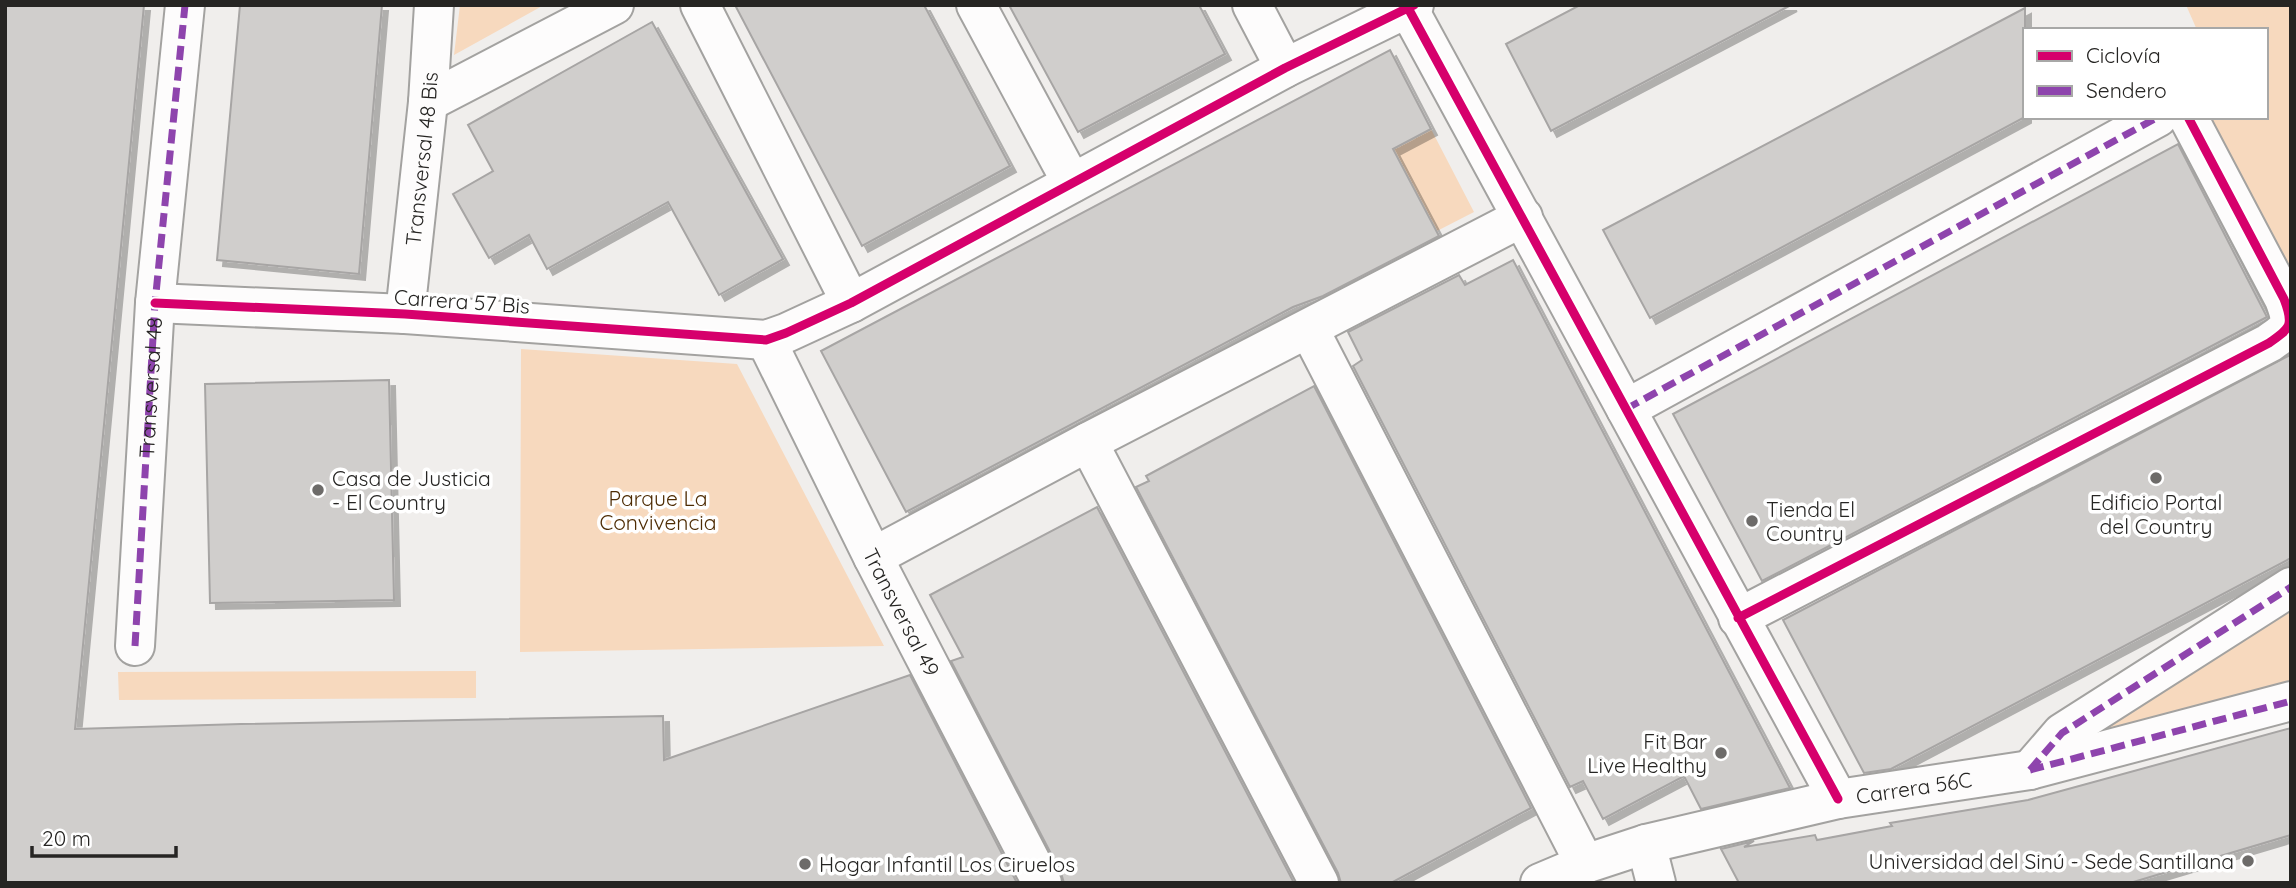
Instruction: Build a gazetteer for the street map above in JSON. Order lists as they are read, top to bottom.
{
  "streets": {
    "street": [
      "Transversal 48 Bis",
      "Carrera 57 Bis",
      "Transversal 48",
      "Transversal 49",
      "Carrera 56C"
    ]
  },
  "crossings": [
    ["Transversal 48 Bis", "Carrera 57 Bis"],
    ["Carrera 57 Bis", "Transversal 48"],
    ["Carrera 57 Bis", "Transversal 49"]
  ],
  "parks": ["Parque La Convivencia"],
  "places": [
    "Edificio Portal del Country",
    "Casa de Justicia - El Country",
    "Tienda El Country",
    "Fit Bar Live Healthy",
    "Universidad del Sinú - Sede Santillana",
    "Hogar Infantil Los Ciruelos"
  ],
  "legend": ["Ciclovía", "Sendero"],
  "scale_bar": "20 m"
}
